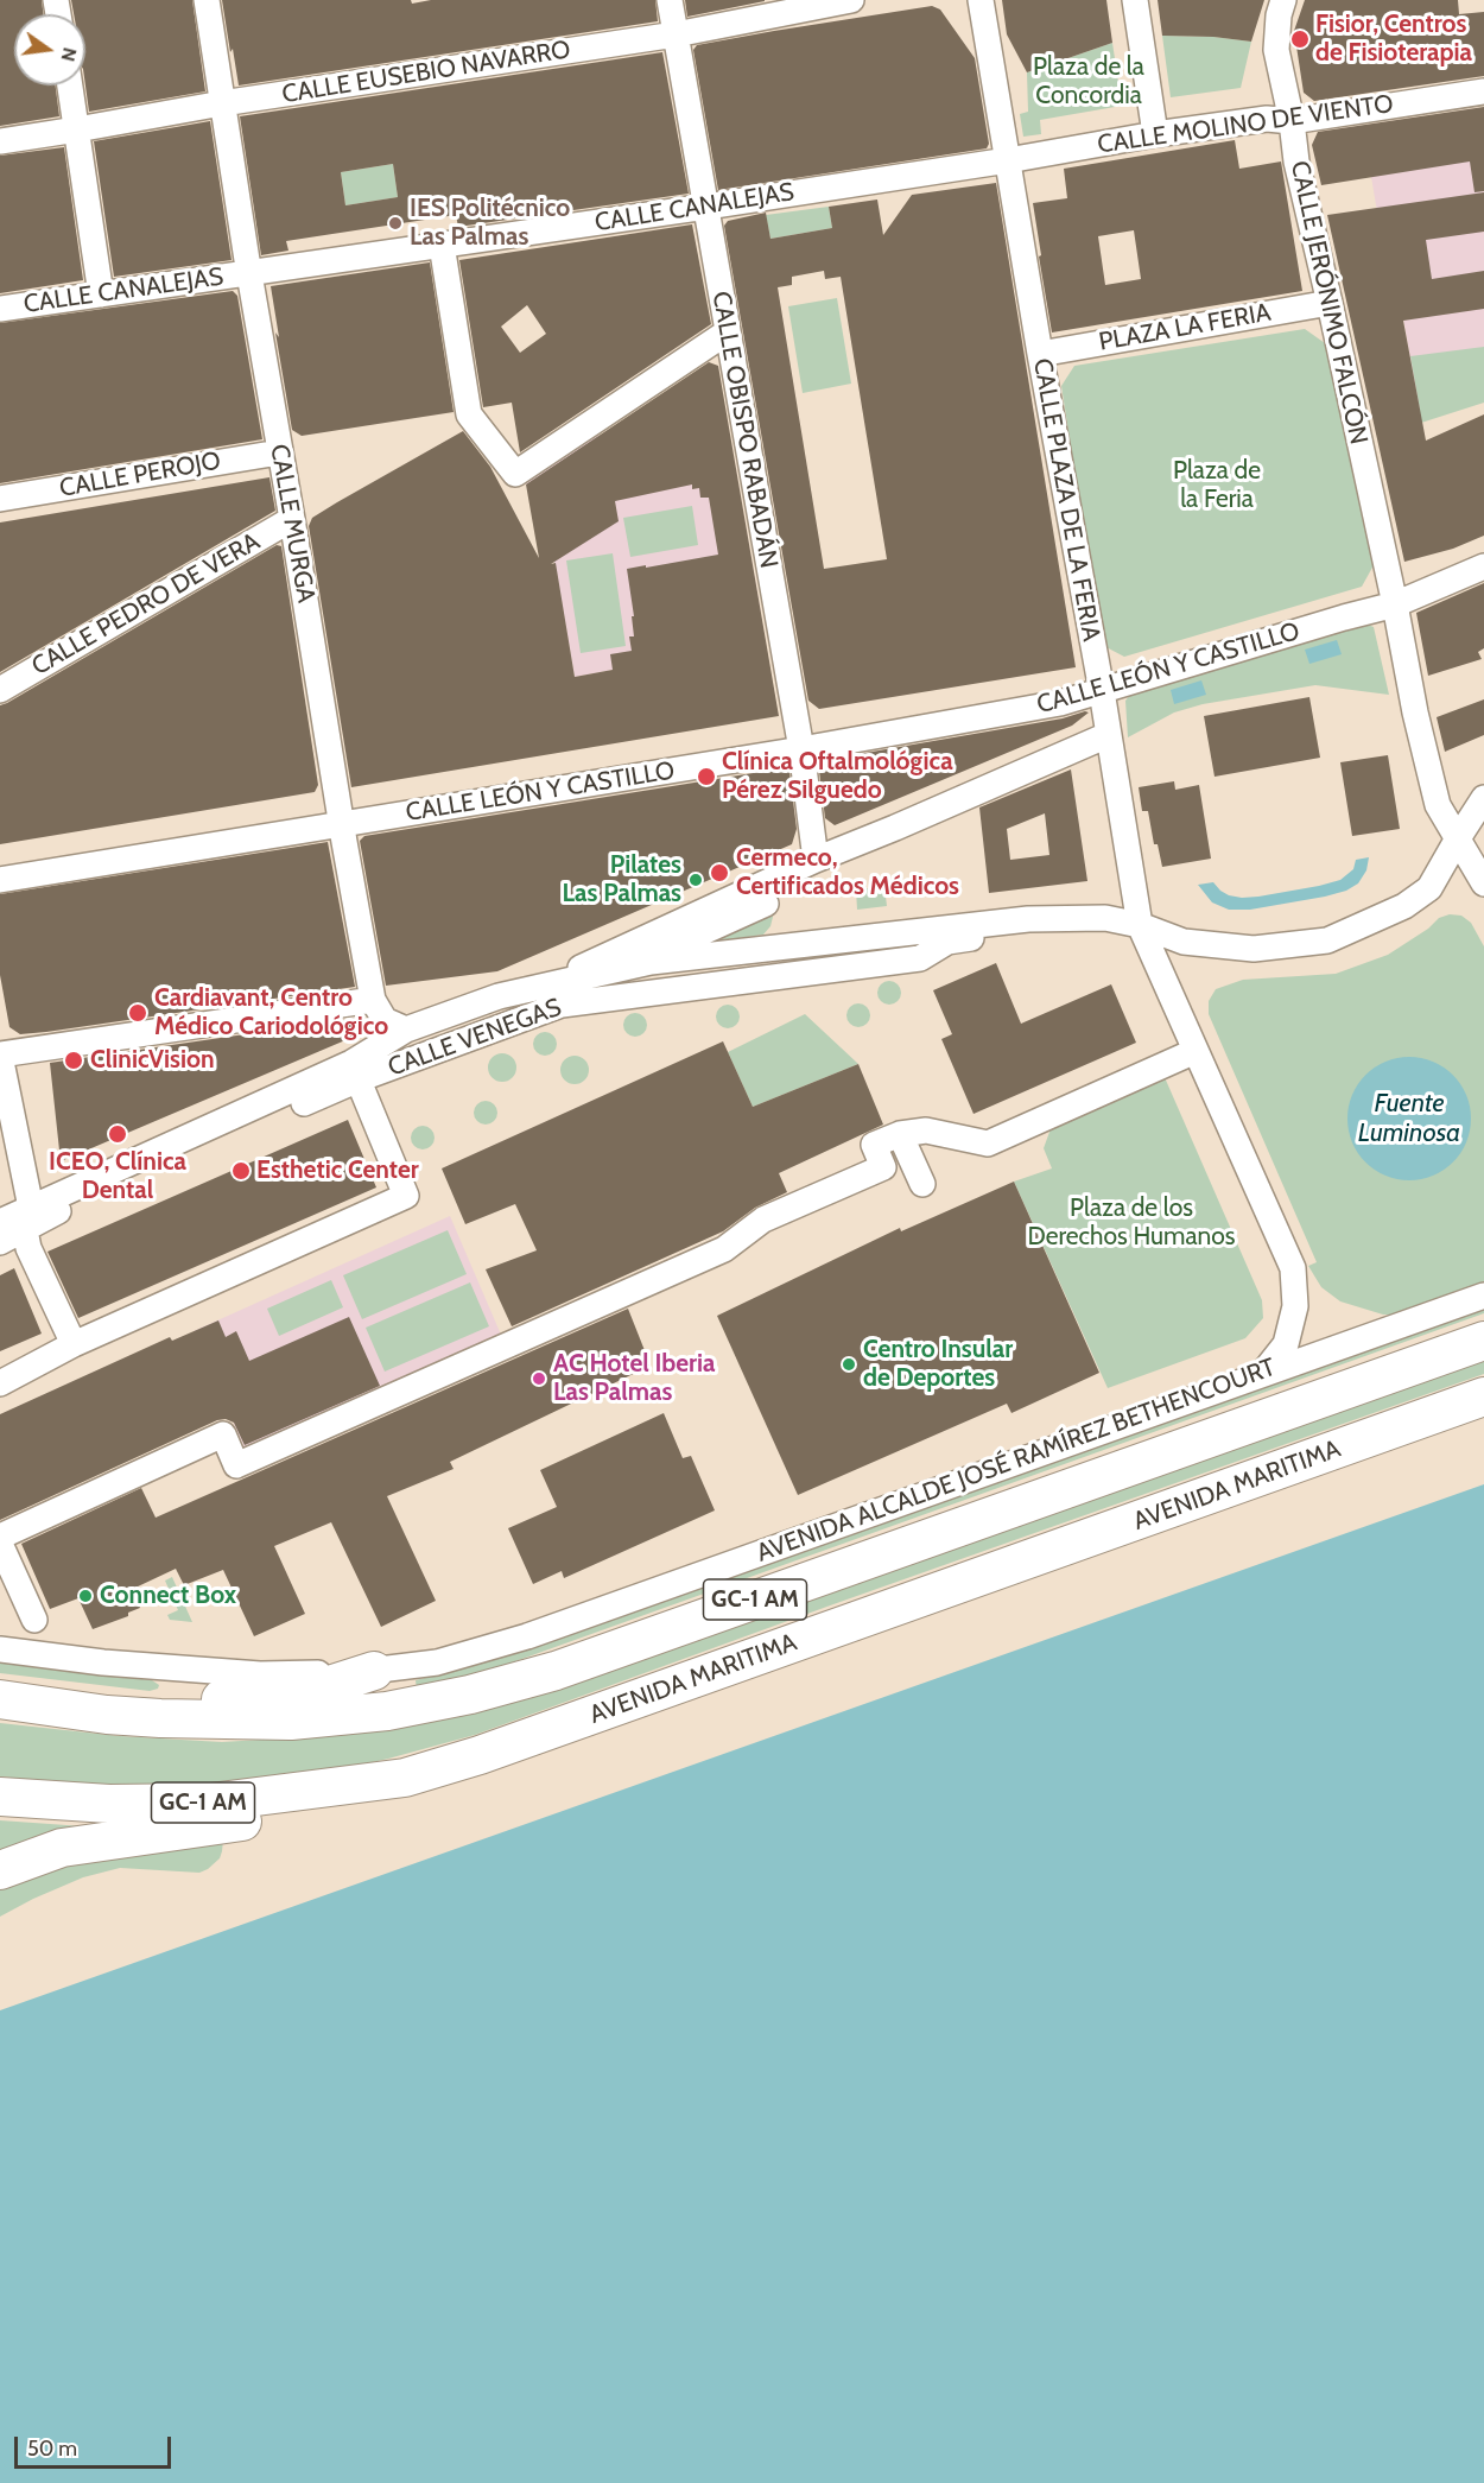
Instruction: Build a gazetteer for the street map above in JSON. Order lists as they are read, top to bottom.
{
  "streets": {
    "highway": ["AVENIDA MARITIMA", "GC-1 AM"],
    "street": [
      "CALLE EUSEBIO NAVARRO",
      "CALLE MOLINO DE VIENTO",
      "CALLE CANALEJAS",
      "CALLE JERÓNIMO FALCÓN",
      "PLAZA LA FERIA",
      "CALLE OBISPO RABADÁN",
      "CALLE PEROJO",
      "CALLE PLAZA DE LA FERIA",
      "CALLE MURGA",
      "CALLE PEDRO DE VERA",
      "CALLE LEÓN Y CASTILLO",
      "CALLE VENEGAS",
      "AVENIDA ALCALDE JOSÉ RAMÍREZ BETHENCOURT"
    ]
  },
  "crossings": [
    ["CALLE EUSEBIO NAVARRO", "CALLE OBISPO RABADÁN"],
    ["CALLE EUSEBIO NAVARRO", "CALLE MURGA"],
    ["CALLE MOLINO DE VIENTO", "CALLE CANALEJAS"],
    ["CALLE MOLINO DE VIENTO", "CALLE JERÓNIMO FALCÓN"],
    ["CALLE MOLINO DE VIENTO", "CALLE PLAZA DE LA FERIA"],
    ["CALLE CANALEJAS", "CALLE OBISPO RABADÁN"],
    ["CALLE CANALEJAS", "CALLE PLAZA DE LA FERIA"],
    ["CALLE CANALEJAS", "CALLE MURGA"],
    ["CALLE JERÓNIMO FALCÓN", "PLAZA LA FERIA"],
    ["CALLE JERÓNIMO FALCÓN", "CALLE LEÓN Y CASTILLO"],
    ["PLAZA LA FERIA", "CALLE PLAZA DE LA FERIA"],
    ["CALLE OBISPO RABADÁN", "CALLE LEÓN Y CASTILLO"],
    ["CALLE OBISPO RABADÁN", "CALLE VENEGAS"],
    ["CALLE PEROJO", "CALLE MURGA"],
    ["CALLE PLAZA DE LA FERIA", "CALLE LEÓN Y CASTILLO"],
    ["CALLE PLAZA DE LA FERIA", "CALLE VENEGAS"],
    ["CALLE PLAZA DE LA FERIA", "AVENIDA ALCALDE JOSÉ RAMÍREZ BETHENCOURT"],
    ["CALLE MURGA", "CALLE PEDRO DE VERA"],
    ["CALLE MURGA", "CALLE LEÓN Y CASTILLO"]
  ],
  "water": ["Fuente Luminosa"],
  "parks": ["Plaza de la Concordia", "Plaza de la Feria", "Plaza de los Derechos Humanos"],
  "places": [
    "Fisior, Centros de Fisioterapia",
    "IES Politécnico Las Palmas",
    "Clínica Oftalmológica Pérez Silguedo",
    "Cermeco, Certificados Médicos",
    "Pilates Las Palmas",
    "Cardiavant, Centro Médico Cariodológico",
    "ClinicVision",
    "ICEO, Clínica Dental",
    "Esthetic Center",
    "Centro Insular de Deportes",
    "AC Hotel Iberia Las Palmas",
    "Connect Box"
  ],
  "scale_bar": "50 m",
  "north": "right"
}
